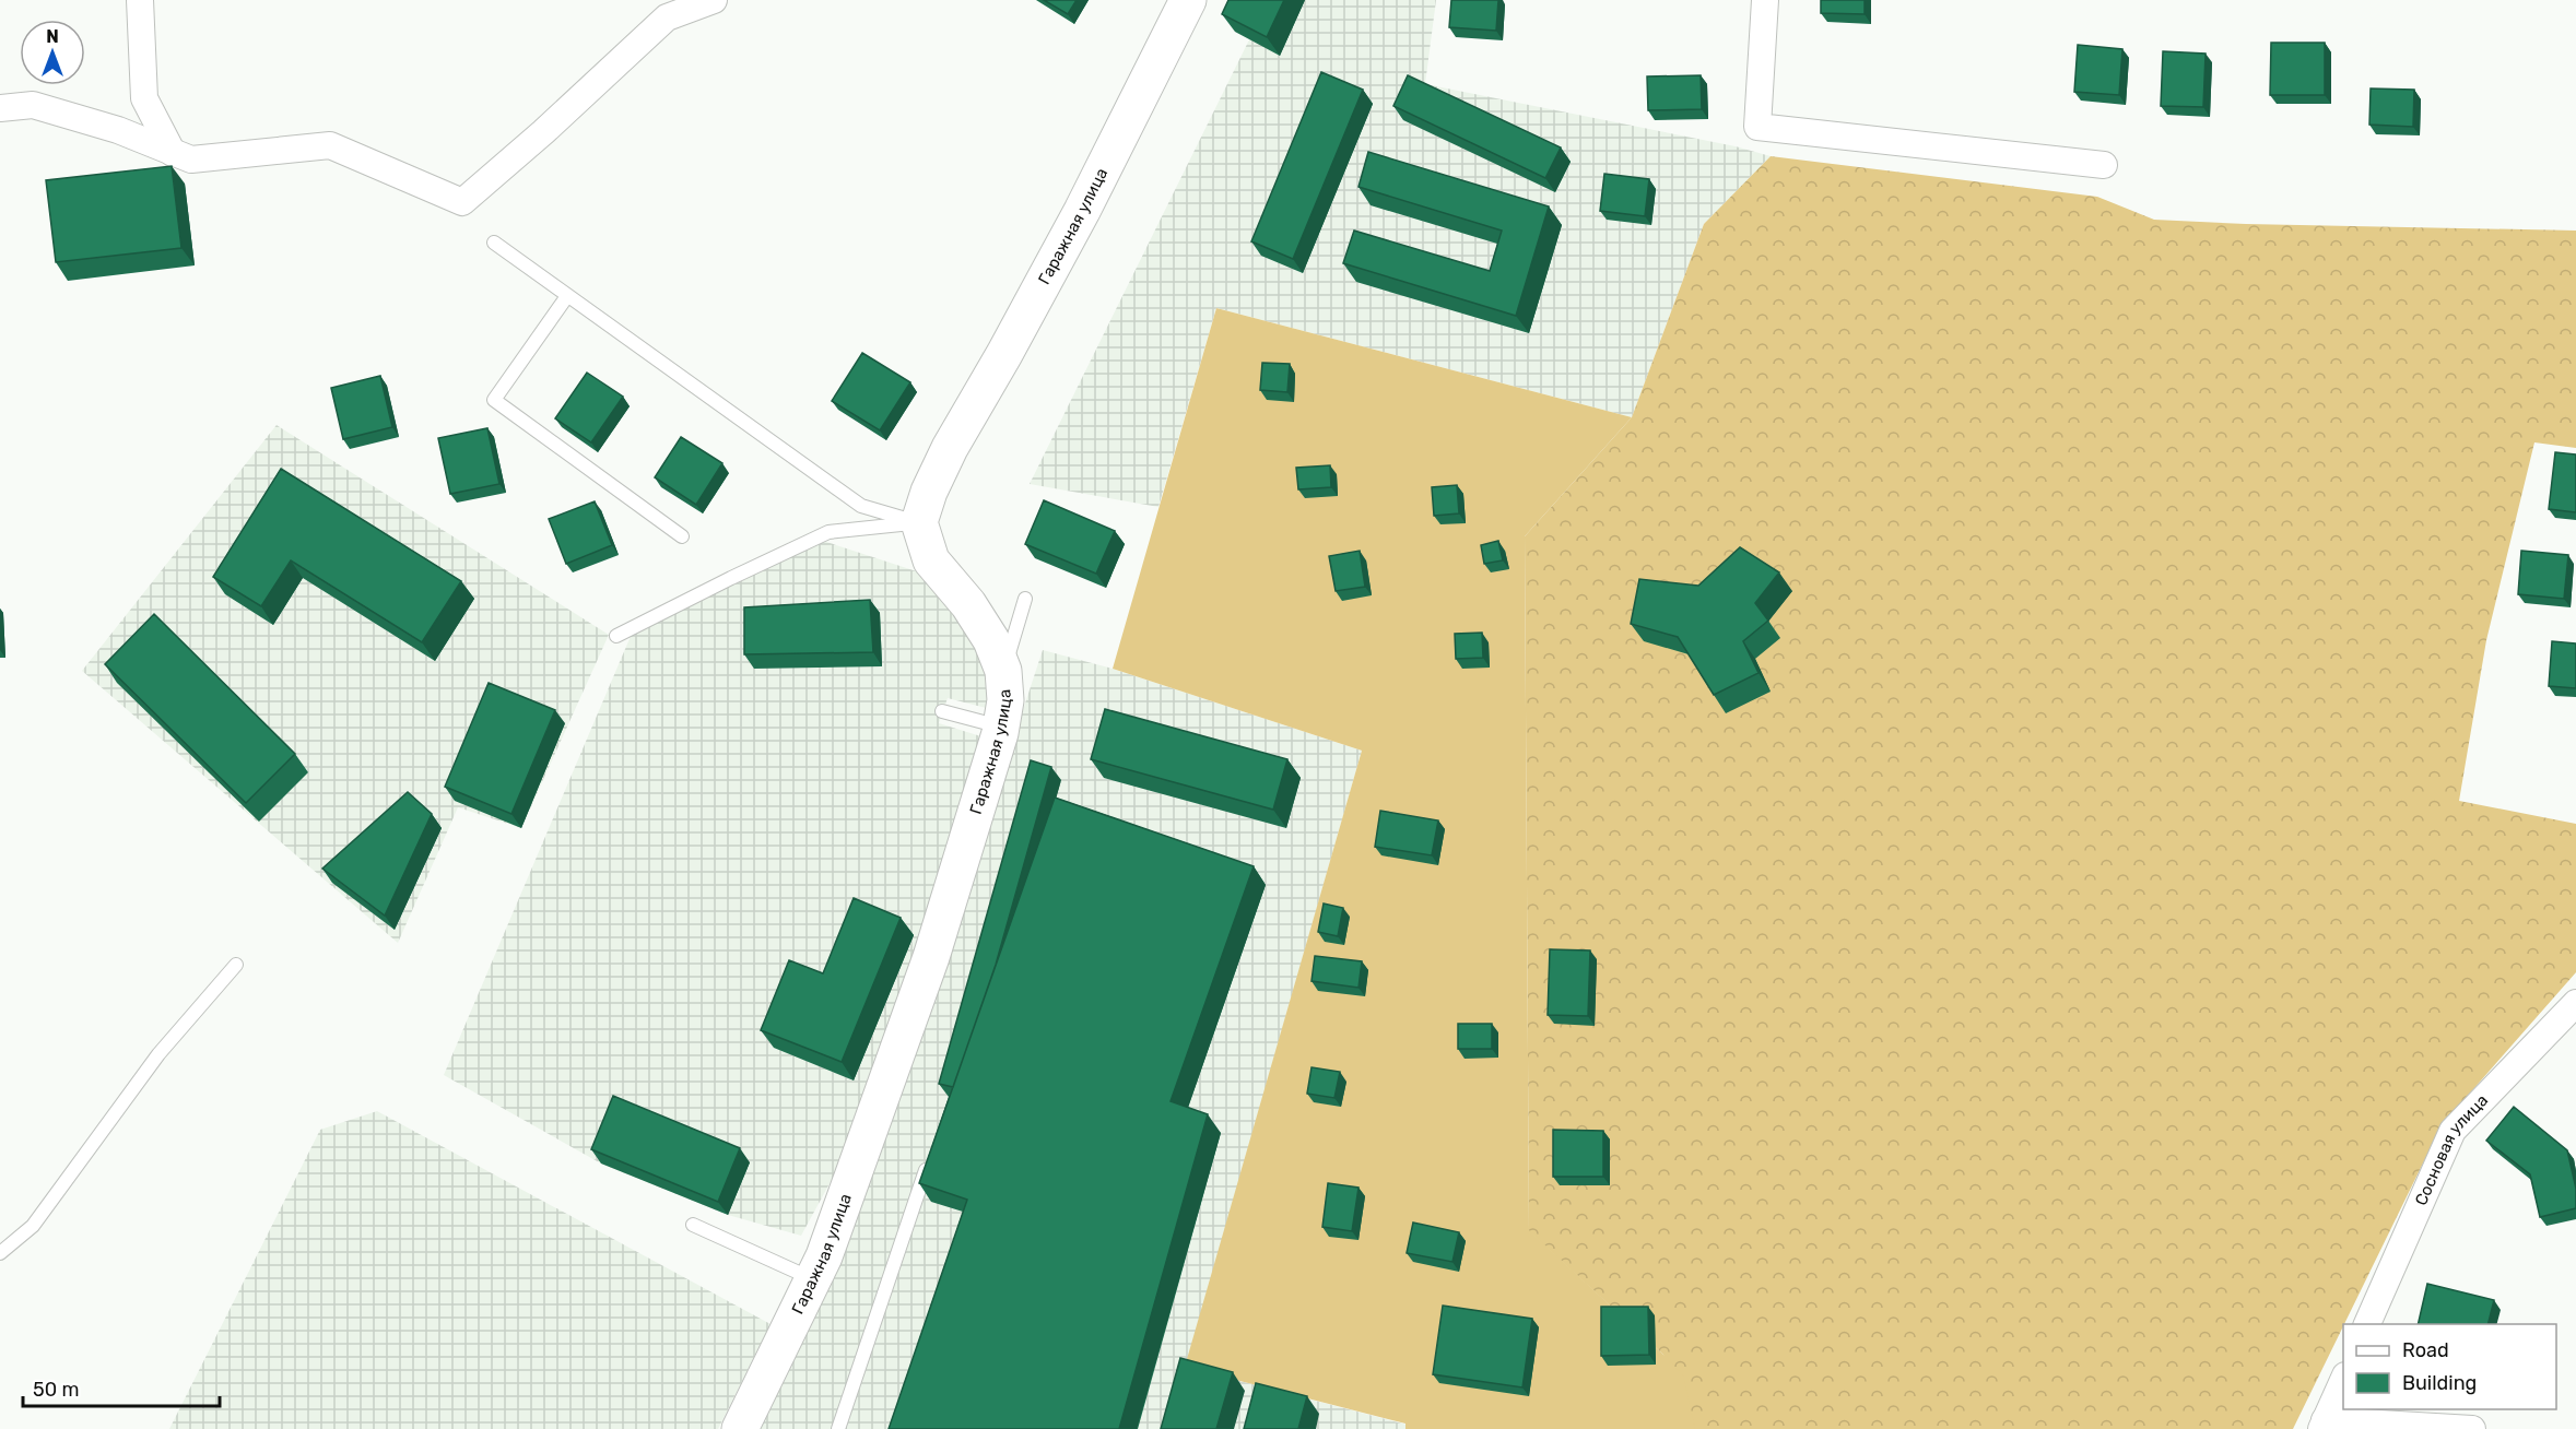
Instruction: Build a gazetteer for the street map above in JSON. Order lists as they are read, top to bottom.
{
  "streets": {
    "street": ["Гаражная улица", "Сосновая улица"]
  },
  "legend": ["Road", "Building"],
  "scale_bar": "50 m",
  "north": "top"
}
